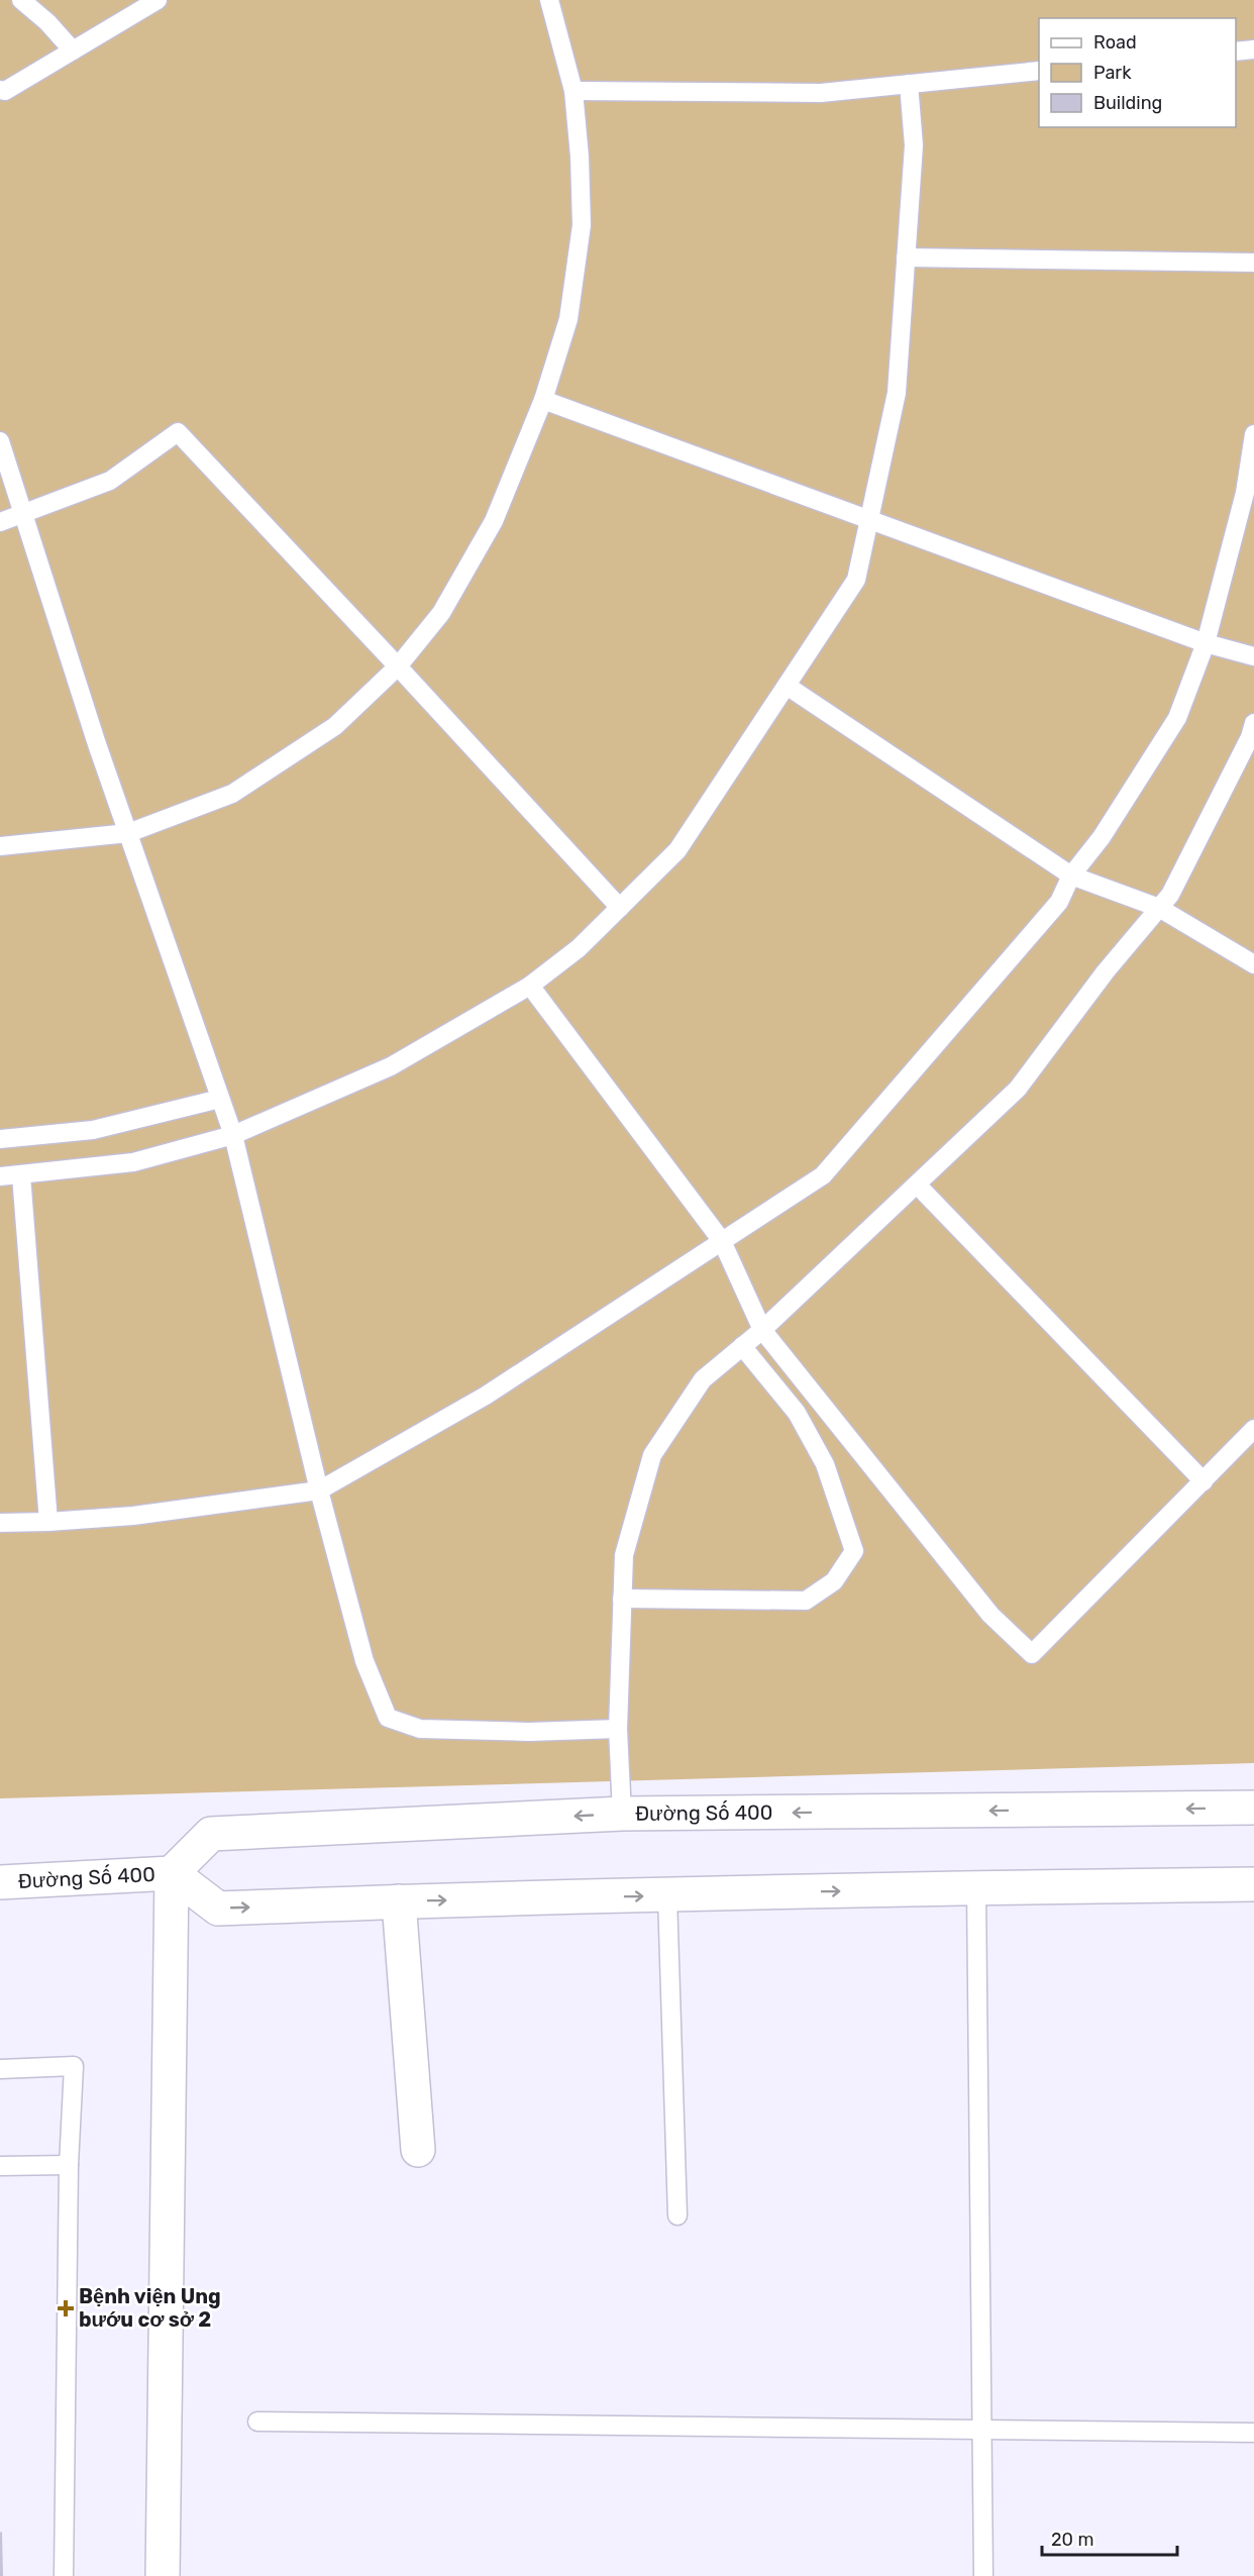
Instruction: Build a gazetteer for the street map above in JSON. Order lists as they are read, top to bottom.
{
  "streets": {
    "street": ["Đường Số 400"]
  },
  "places": {
    "health": ["Bệnh viện Ung bướu cơ sở 2"]
  },
  "legend": ["Road", "Park", "Building"],
  "scale_bar": "20 m"
}
